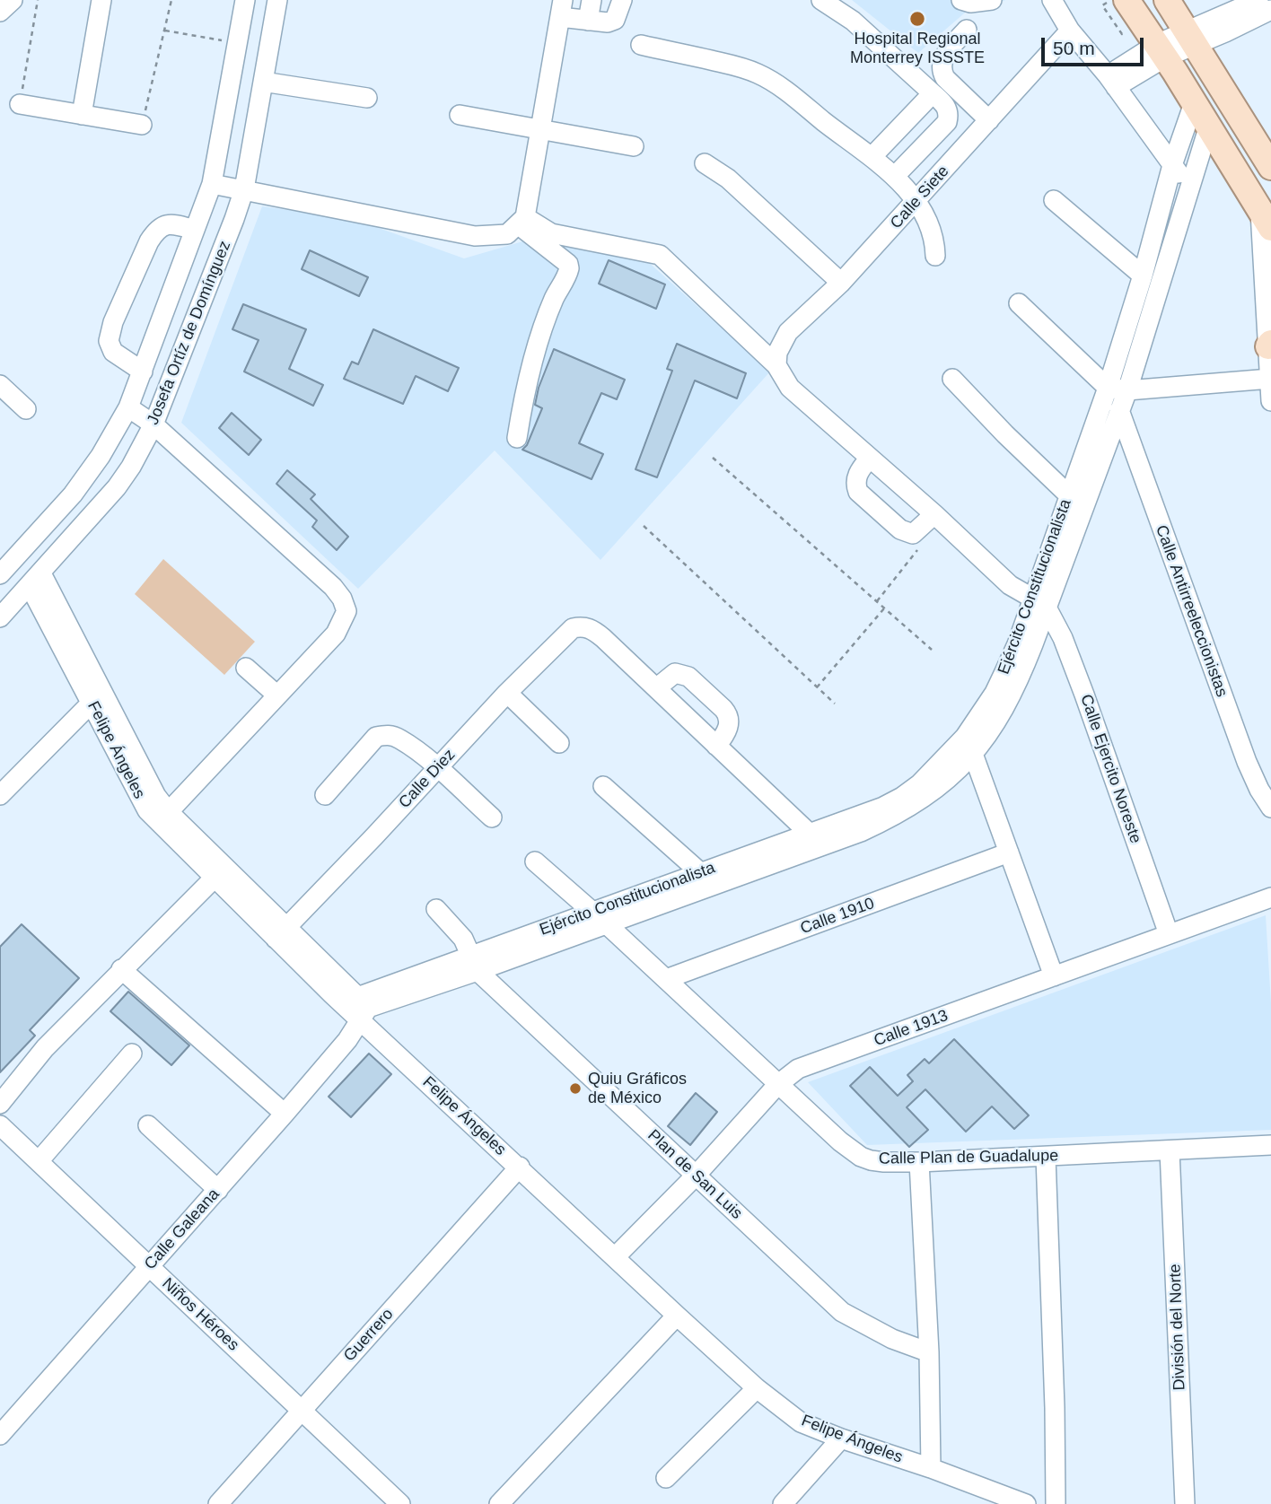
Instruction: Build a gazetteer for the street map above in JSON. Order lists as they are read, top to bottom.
{
  "streets": {
    "street": [
      "Calle Siete",
      "Josefa Ortíz de Domínguez",
      "Ejército Constitucionalista",
      "Calle Antirreeleccionistas",
      "Felipe Ángeles",
      "Calle Ejercito Noreste",
      "Calle Diez",
      "Calle 1910",
      "Calle 1913",
      "Calle Plan de Guadalupe",
      "Plan de San Luis",
      "Calle Galeana",
      "Niños Héroes",
      "División del Norte",
      "Guerrero"
    ]
  },
  "crossings": [
    ["Josefa Ortíz de Domínguez", "Felipe Ángeles"],
    ["Ejército Constitucionalista", "Calle Antirreeleccionistas"],
    ["Ejército Constitucionalista", "Felipe Ángeles"],
    ["Ejército Constitucionalista", "Calle Ejercito Noreste"],
    ["Ejército Constitucionalista", "Calle Plan de Guadalupe"],
    ["Ejército Constitucionalista", "Plan de San Luis"],
    ["Ejército Constitucionalista", "Calle Galeana"],
    ["Felipe Ángeles", "Calle Diez"],
    ["Felipe Ángeles", "Calle 1913"],
    ["Felipe Ángeles", "Calle Galeana"],
    ["Felipe Ángeles", "Guerrero"],
    ["Calle Ejercito Noreste", "Calle 1913"],
    ["Calle 1910", "Calle Plan de Guadalupe"],
    ["Calle 1913", "Calle Plan de Guadalupe"],
    ["Calle 1913", "Plan de San Luis"],
    ["Calle Plan de Guadalupe", "División del Norte"],
    ["Calle Galeana", "Niños Héroes"],
    ["Niños Héroes", "Guerrero"]
  ],
  "places": ["Hospital Regional Monterrey ISSSTE", "Quiu Gráficos de México"],
  "scale_bar": "50 m"
}
